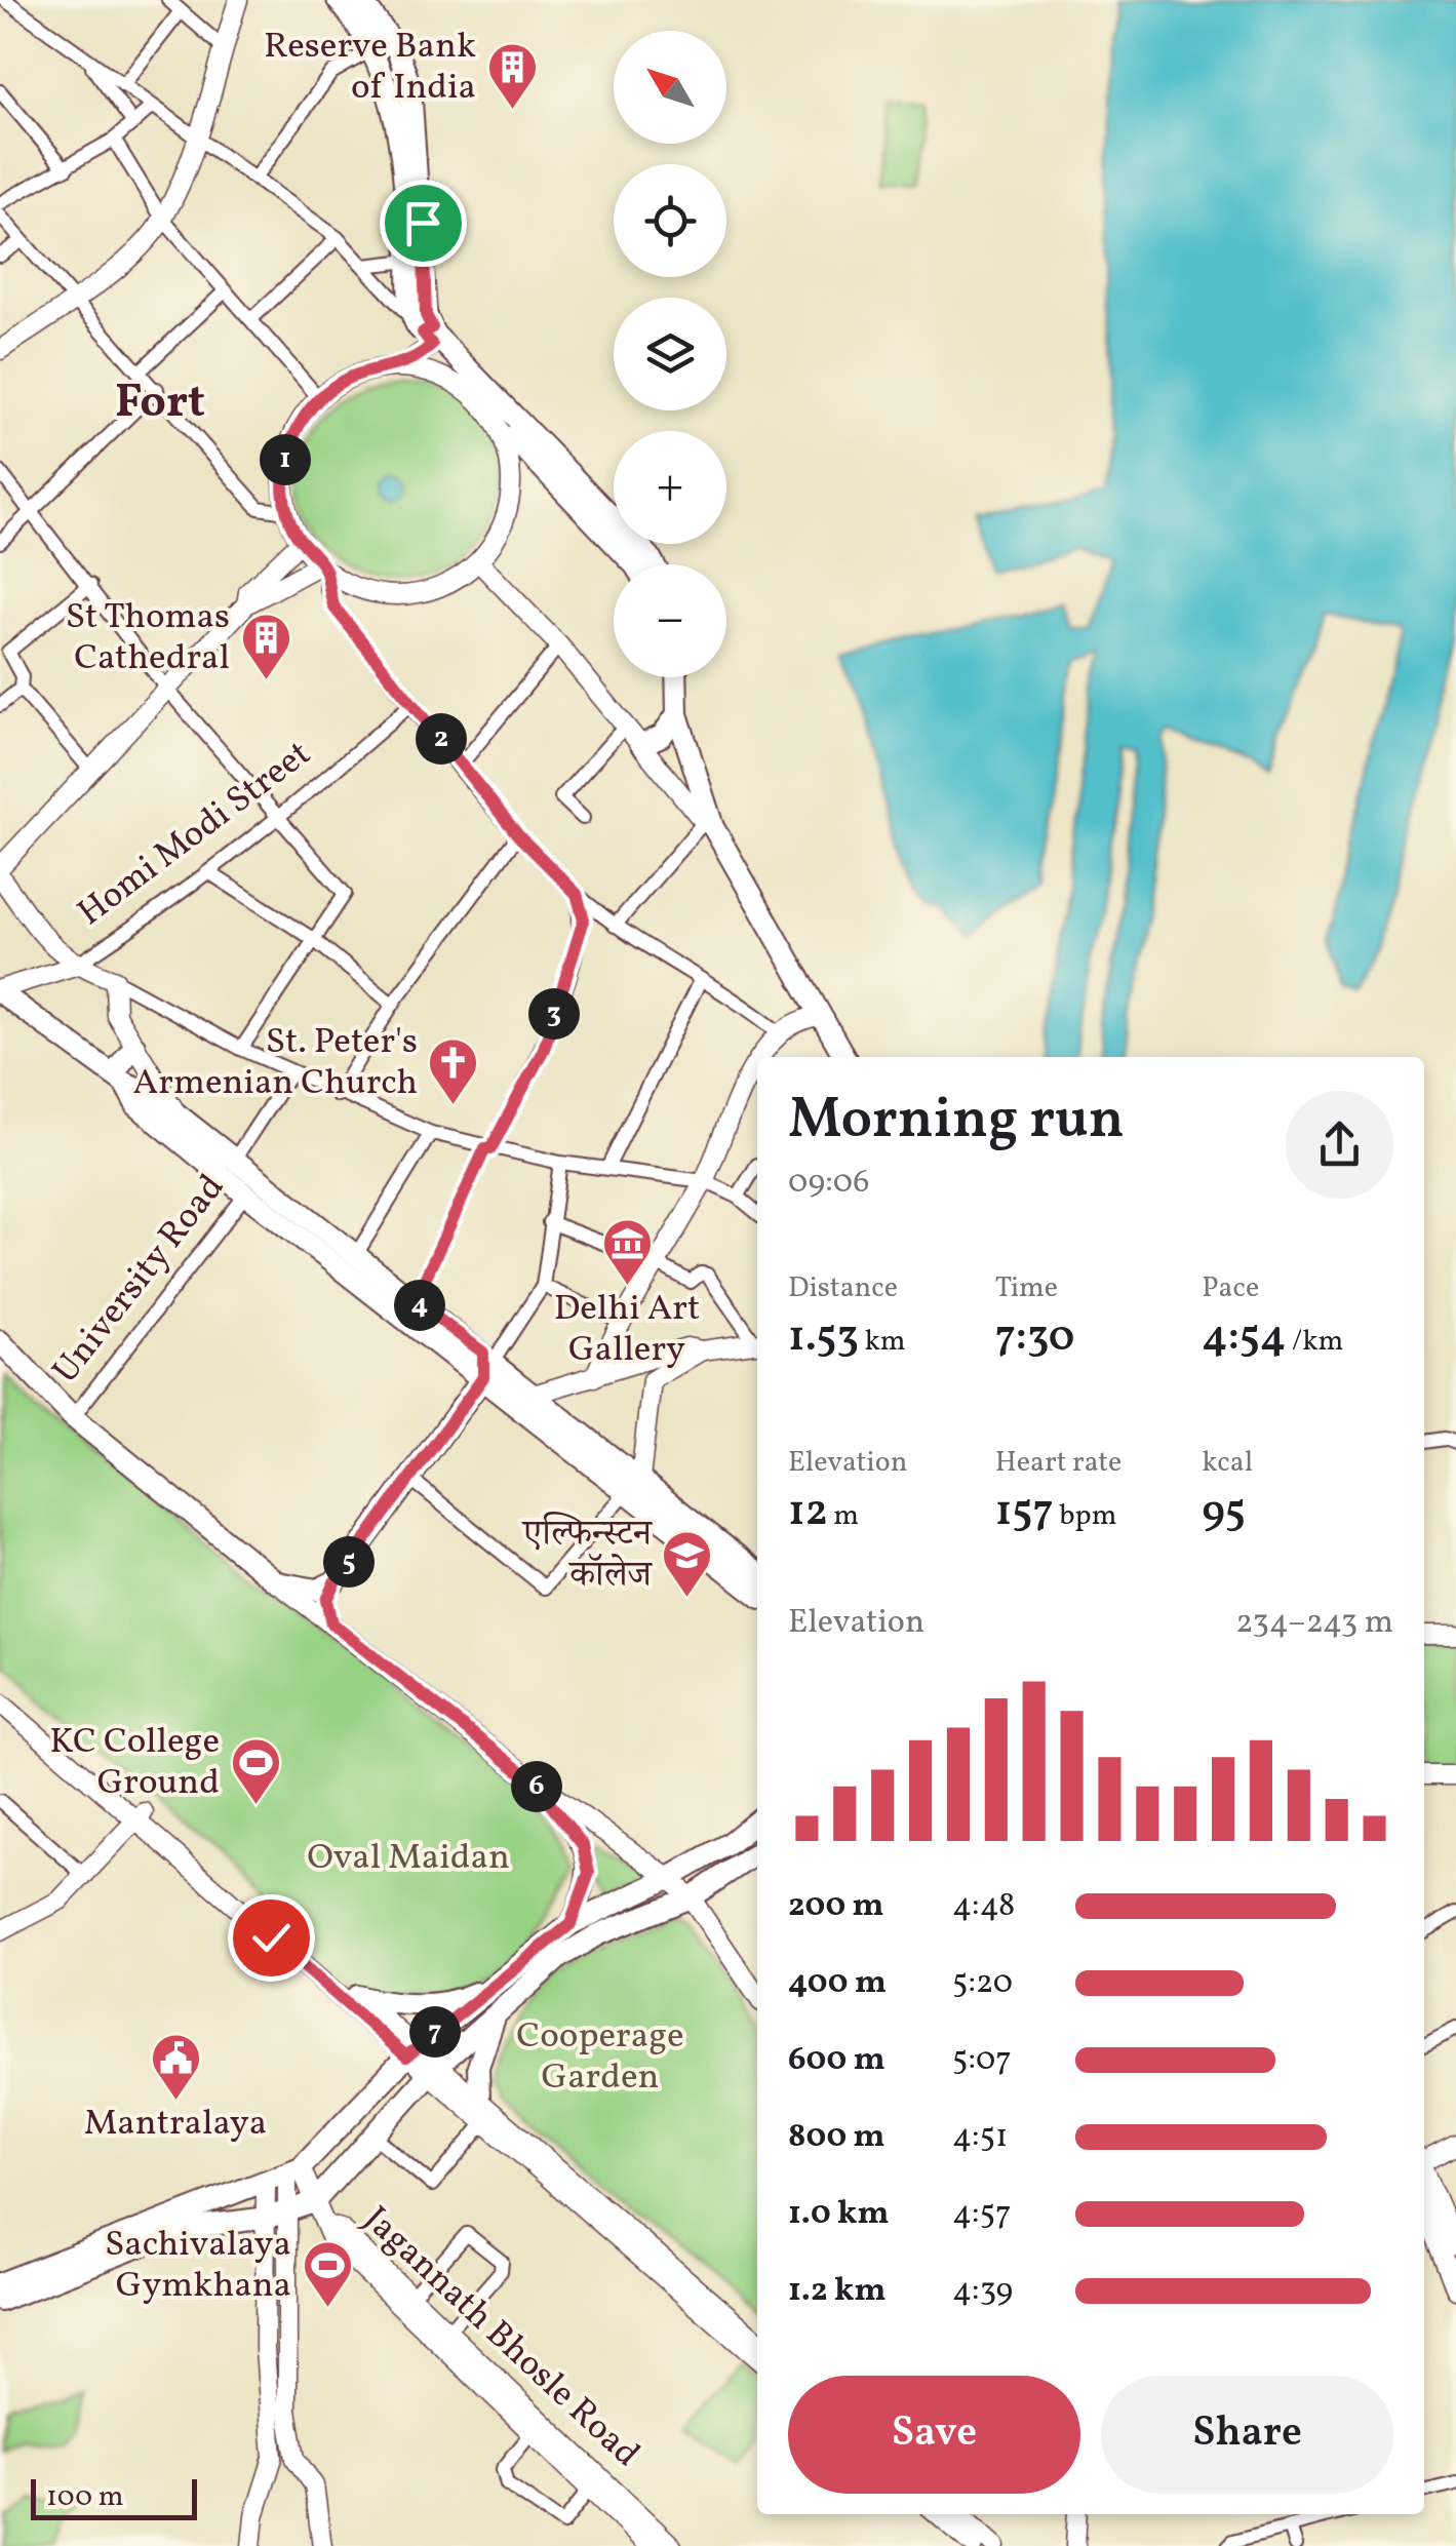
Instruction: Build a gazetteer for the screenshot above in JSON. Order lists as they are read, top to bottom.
{
  "streets": {
    "street": ["Homi Modi Street", "University Road", "Jagannath Bhosle Road"]
  },
  "districts": ["Fort"],
  "parks": ["Oval Maidan", "Cooperage Garden"],
  "places": {
    "building": ["Reserve Bank of India", "St Thomas Cathedral"],
    "church": ["St. Peter's Armenian Church"],
    "museum": ["Delhi Art Gallery"],
    "school or university": ["एल्फिन्स्टन कॉलेज"],
    "sports": ["KC College Ground", "Sachivalaya Gymkhana"],
    "public building": ["Mantralaya"]
  },
  "scale_bar": "100 m",
  "north": "top left",
  "page": {
    "map_buttons": ["+", "−"],
    "pins": [
      "1",
      "2",
      "3",
      "4",
      "5",
      "6",
      "7"
    ],
    "heading": ["Morning run", "09:06"],
    "stats": [
      ["Distance", "1.53 km"],
      ["Time", "7:30"],
      ["Pace", "4:54 /km"],
      ["Elevation", "12 m"],
      ["Heart rate", "157 bpm"],
      ["kcal", "95"]
    ],
    "chart": ["Elevation", "234–243 m"],
    "list": [
      {
        "name": "200 m",
        "note": "4:48"
      },
      {
        "name": "400 m",
        "note": "5:20"
      },
      {
        "name": "600 m",
        "note": "5:07"
      },
      {
        "name": "800 m",
        "note": "4:51"
      },
      {
        "name": "1.0 km",
        "note": "4:57"
      },
      {
        "name": "1.2 km",
        "note": "4:39"
      }
    ],
    "buttons": ["Save", "Share"],
    "scale": "100 m"
  }
}
